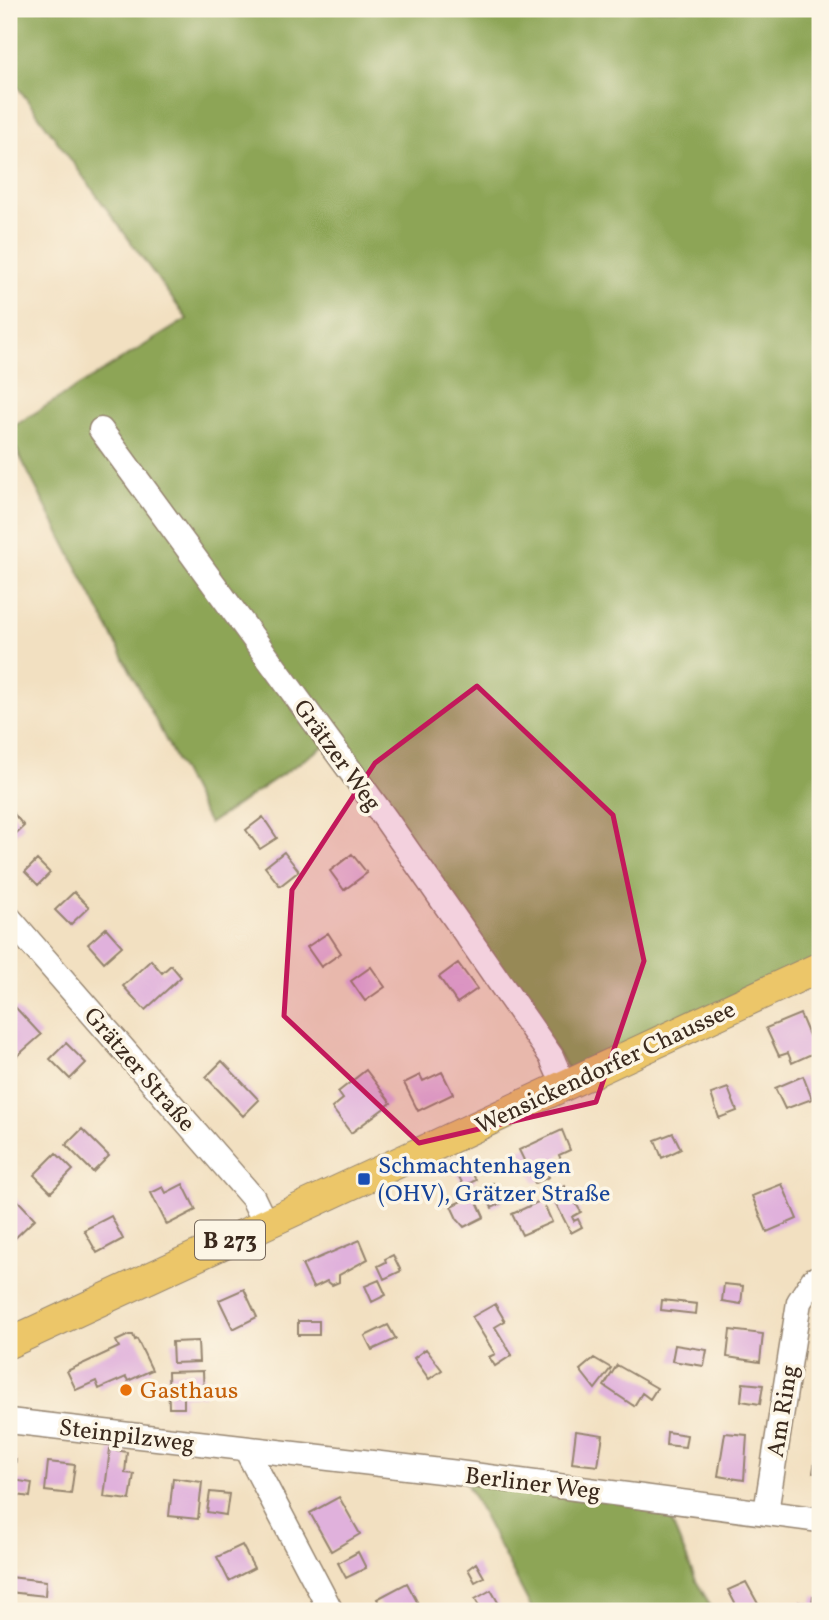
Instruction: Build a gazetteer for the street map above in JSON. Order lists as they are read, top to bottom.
{
  "streets": {
    "main road": ["Wensickendorfer Chaussee", "B 273"],
    "street": [
      "Grätzer Weg",
      "Grätzer Straße",
      "Am Ring",
      "Steinpilzweg",
      "Berliner Weg"
    ]
  },
  "crossings": [
    ["Grätzer Weg", "Wensickendorfer Chaussee"],
    ["Wensickendorfer Chaussee", "Grätzer Straße"],
    ["Am Ring", "Berliner Weg"],
    ["Steinpilzweg", "Berliner Weg"]
  ],
  "places": {
    "transit": ["Schmachtenhagen (OHV), Grätzer Straße"],
    "other": ["Gasthaus"]
  }
}
